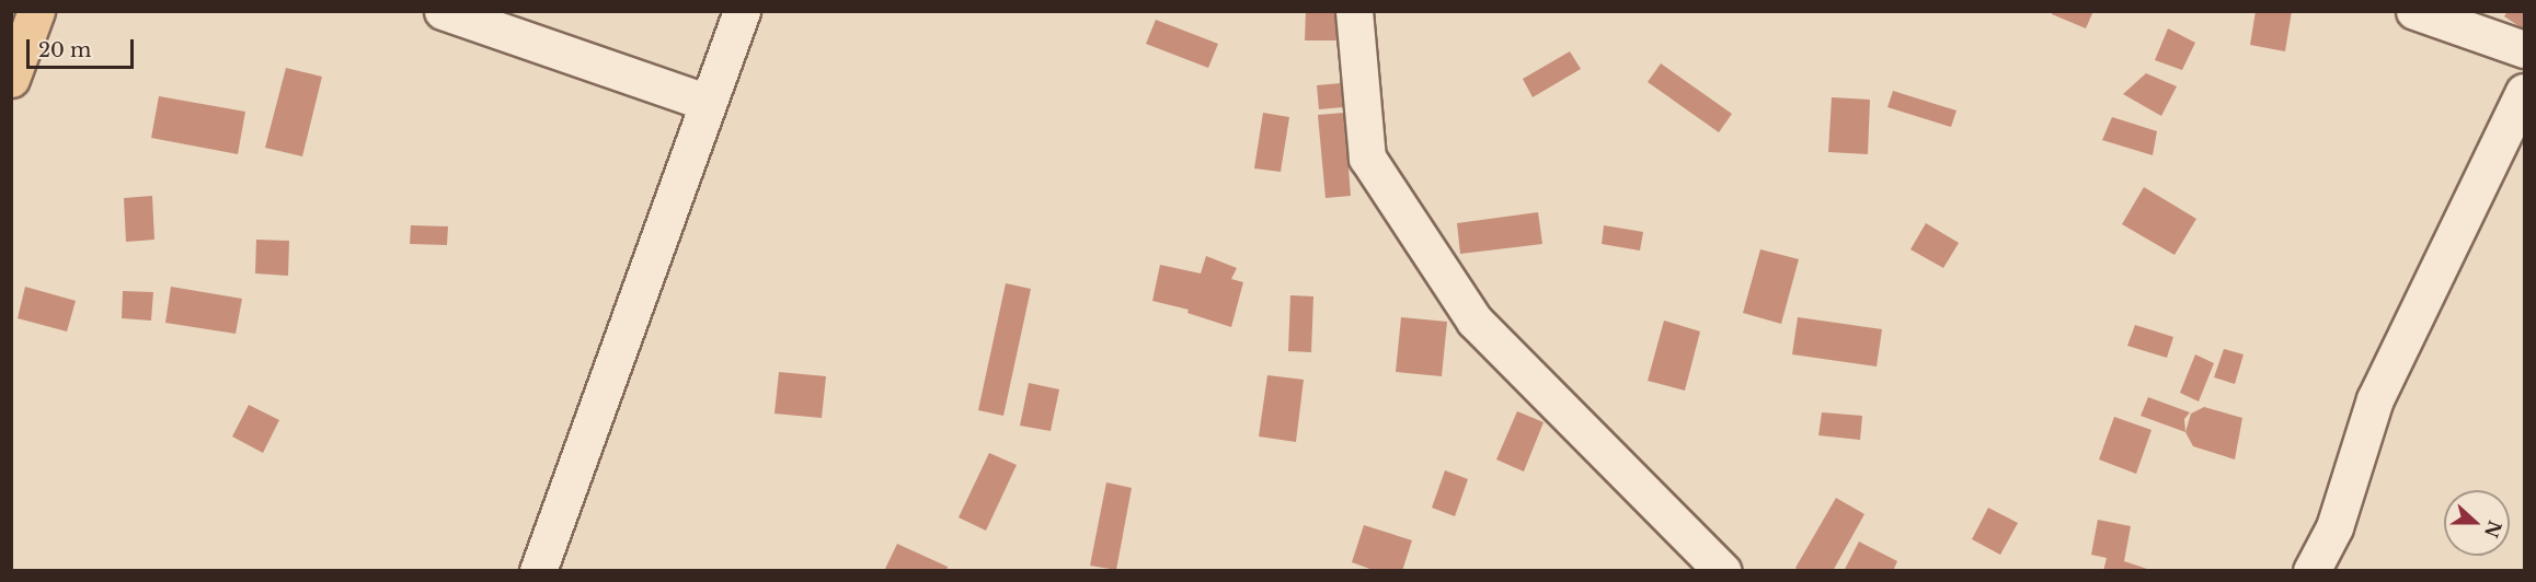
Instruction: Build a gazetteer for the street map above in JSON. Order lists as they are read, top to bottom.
{
  "scale_bar": "20 m",
  "north": "right"
}
